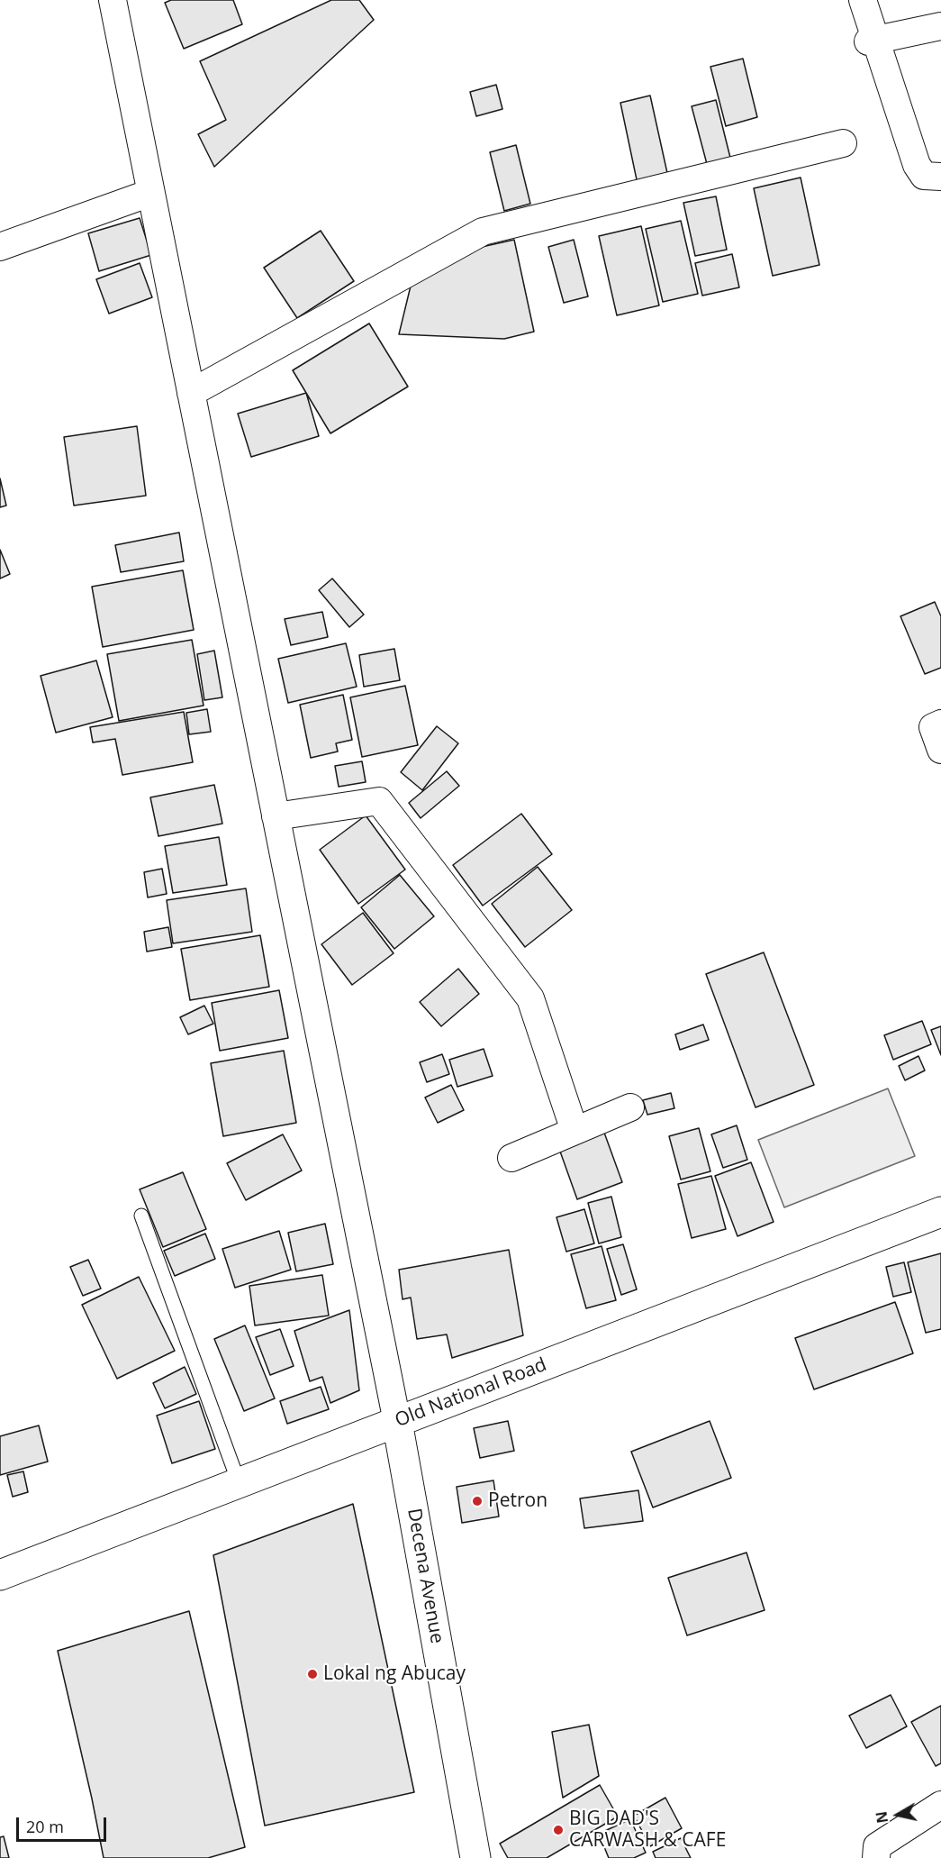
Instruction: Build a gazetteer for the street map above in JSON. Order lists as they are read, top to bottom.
{
  "streets": {
    "main road": ["Old National Road", "Decena Avenue"]
  },
  "crossings": [
    ["Old National Road", "Decena Avenue"]
  ],
  "places": ["Petron", "Lokal ng Abucay", "BIG DAD'S CARWASH & CAFE"],
  "scale_bar": "20 m",
  "north": "left"
}
